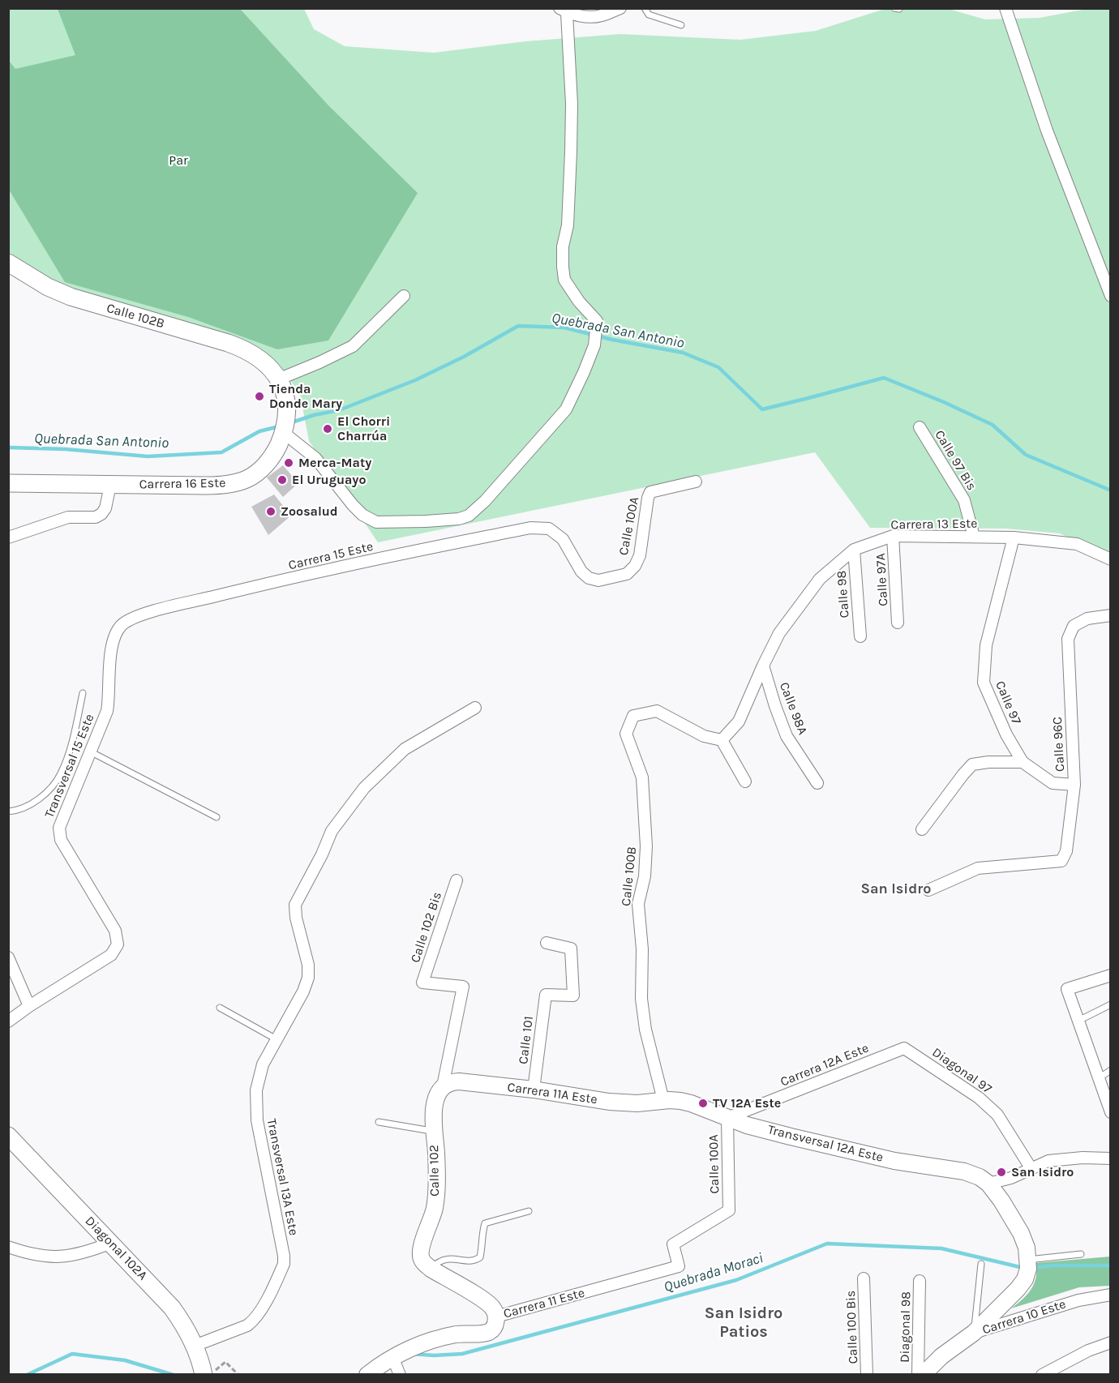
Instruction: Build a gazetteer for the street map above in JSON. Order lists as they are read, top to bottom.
{
  "streets": {
    "main road": ["Calle 102B", "Carrera 16 Este", "Diagonal 102A"],
    "street": [
      "Calle 97 Bis",
      "Carrera 13 Este",
      "Calle 100A",
      "Carrera 15 Este",
      "Calle 97A",
      "Calle 98",
      "Calle 97",
      "Calle 98A",
      "Calle 96C",
      "Transversal 15 Este",
      "Calle 100B",
      "Calle 102 Bis",
      "Calle 101",
      "Carrera 12A Este",
      "Diagonal 97",
      "Carrera 11A Este",
      "Transversal 12A Este",
      "Calle 102",
      "Transversal 13A Este",
      "Carrera 11 Este",
      "Carrera 10 Este",
      "Calle 100 Bis",
      "Diagonal 98"
    ]
  },
  "crossings": [
    ["Calle 102B", "Carrera 16 Este"],
    ["Calle 97 Bis", "Carrera 13 Este"],
    ["Carrera 13 Este", "Calle 97A"],
    ["Carrera 13 Este", "Calle 98"],
    ["Carrera 13 Este", "Calle 97"],
    ["Carrera 13 Este", "Calle 98A"],
    ["Carrera 13 Este", "Calle 100B"],
    ["Calle 100A", "Carrera 15 Este"],
    ["Calle 100A", "Carrera 12A Este"],
    ["Calle 100A", "Transversal 12A Este"],
    ["Calle 100A", "Carrera 11 Este"],
    ["Carrera 15 Este", "Transversal 15 Este"],
    ["Calle 97", "Calle 96C"],
    ["Calle 100B", "Carrera 11A Este"],
    ["Calle 100B", "Transversal 12A Este"],
    ["Calle 102 Bis", "Calle 102"],
    ["Calle 101", "Carrera 11A Este"],
    ["Carrera 12A Este", "Diagonal 97"],
    ["Carrera 12A Este", "Transversal 12A Este"],
    ["Carrera 11A Este", "Transversal 12A Este"],
    ["Carrera 11A Este", "Calle 102"],
    ["Transversal 13A Este", "Diagonal 102A"]
  ],
  "districts": ["San Isidro", "San Isidro Patios"],
  "water": ["Quebrada San Antonio", "Quebrada Moraci"],
  "parks": ["Par"],
  "places": [
    "Tienda Donde Mary",
    "El Chorri Charrúa",
    "Merca-Maty",
    "El Uruguayo",
    "Zoosalud",
    "TV 12A Este",
    "San Isidro"
  ]
}
